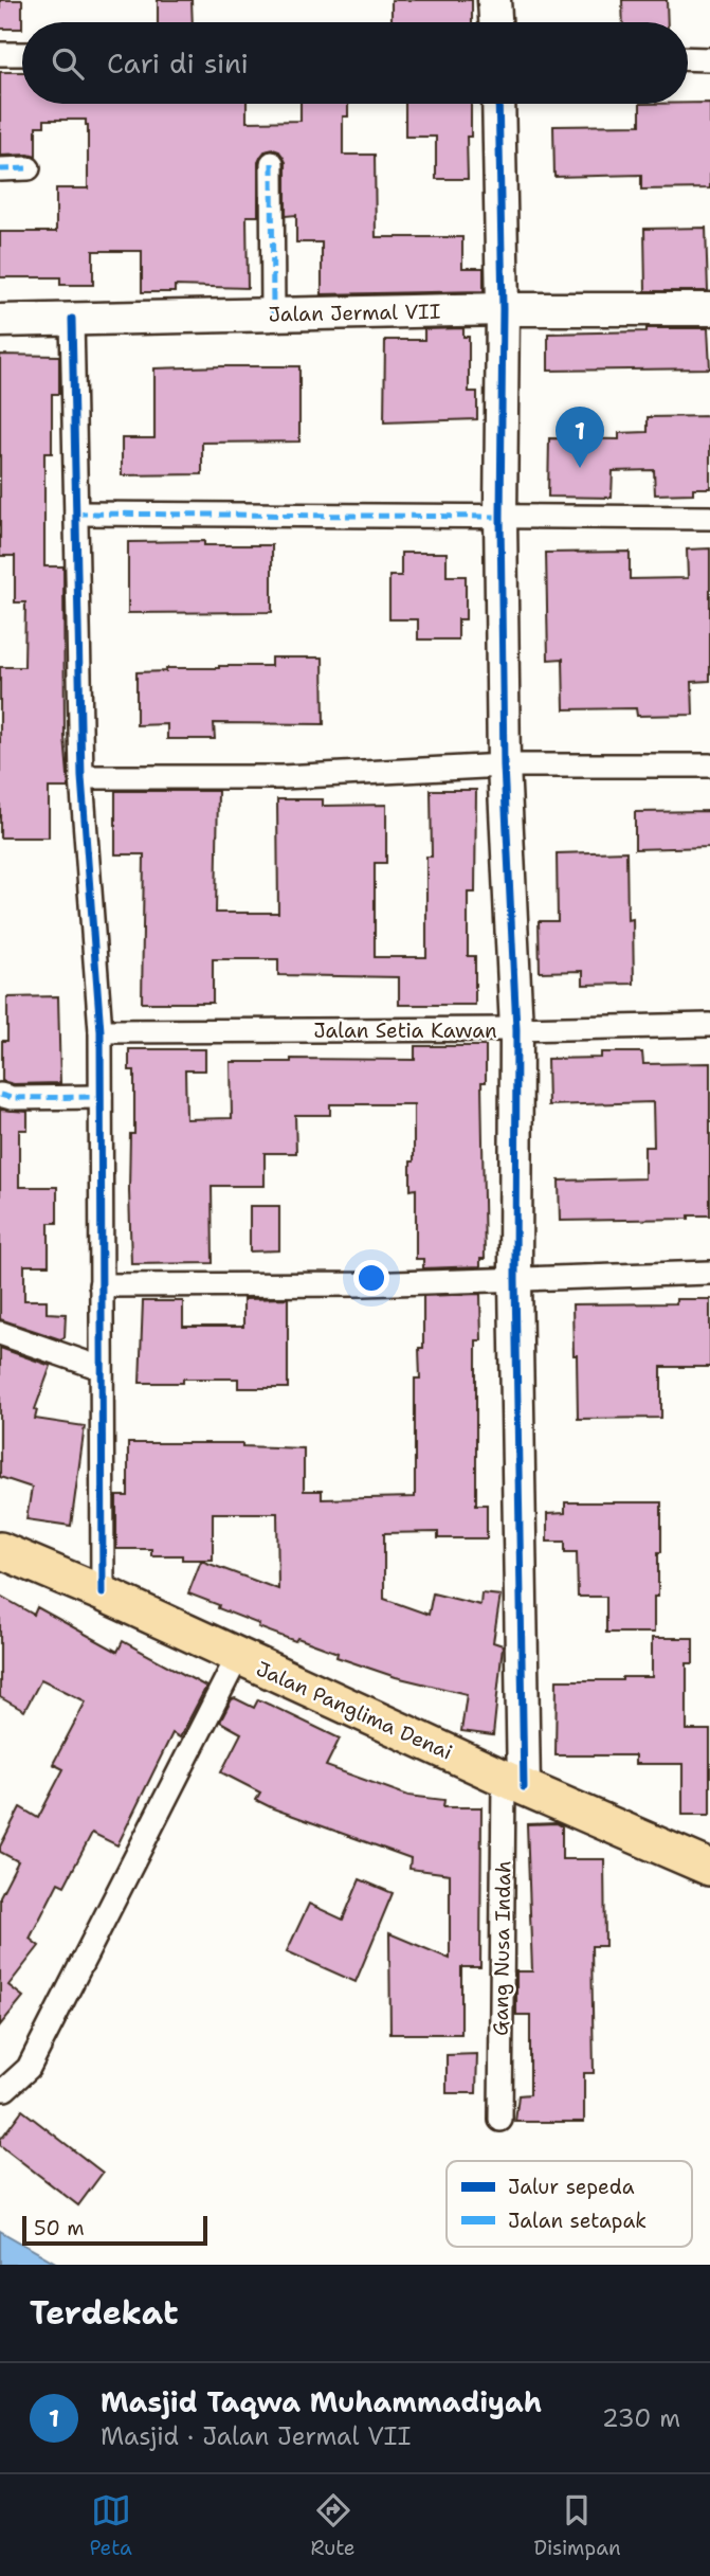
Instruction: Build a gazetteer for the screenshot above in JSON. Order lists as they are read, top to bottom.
{
  "streets": {
    "main road": ["Jalan Panglima Denai"],
    "street": ["Jalan Jermal VII", "Jalan Setia Kawan", "Gang Nusa Indah"]
  },
  "crossings": [
    ["Jalan Panglima Denai", "Gang Nusa Indah"]
  ],
  "legend": ["Jalur sepeda", "Jalan setapak"],
  "scale_bar": "50 m",
  "page": {
    "search": "Cari di sini",
    "pins": "1",
    "scale": "50 m",
    "heading": "Terdekat",
    "list": [
      {
        "mark": "1",
        "name": "Masjid Taqwa Muhammadiyah",
        "note": "Masjid · Jalan Jermal VII",
        "value": "230 m"
      }
    ],
    "nav": ["Peta", "Rute", "Disimpan"]
  }
}
